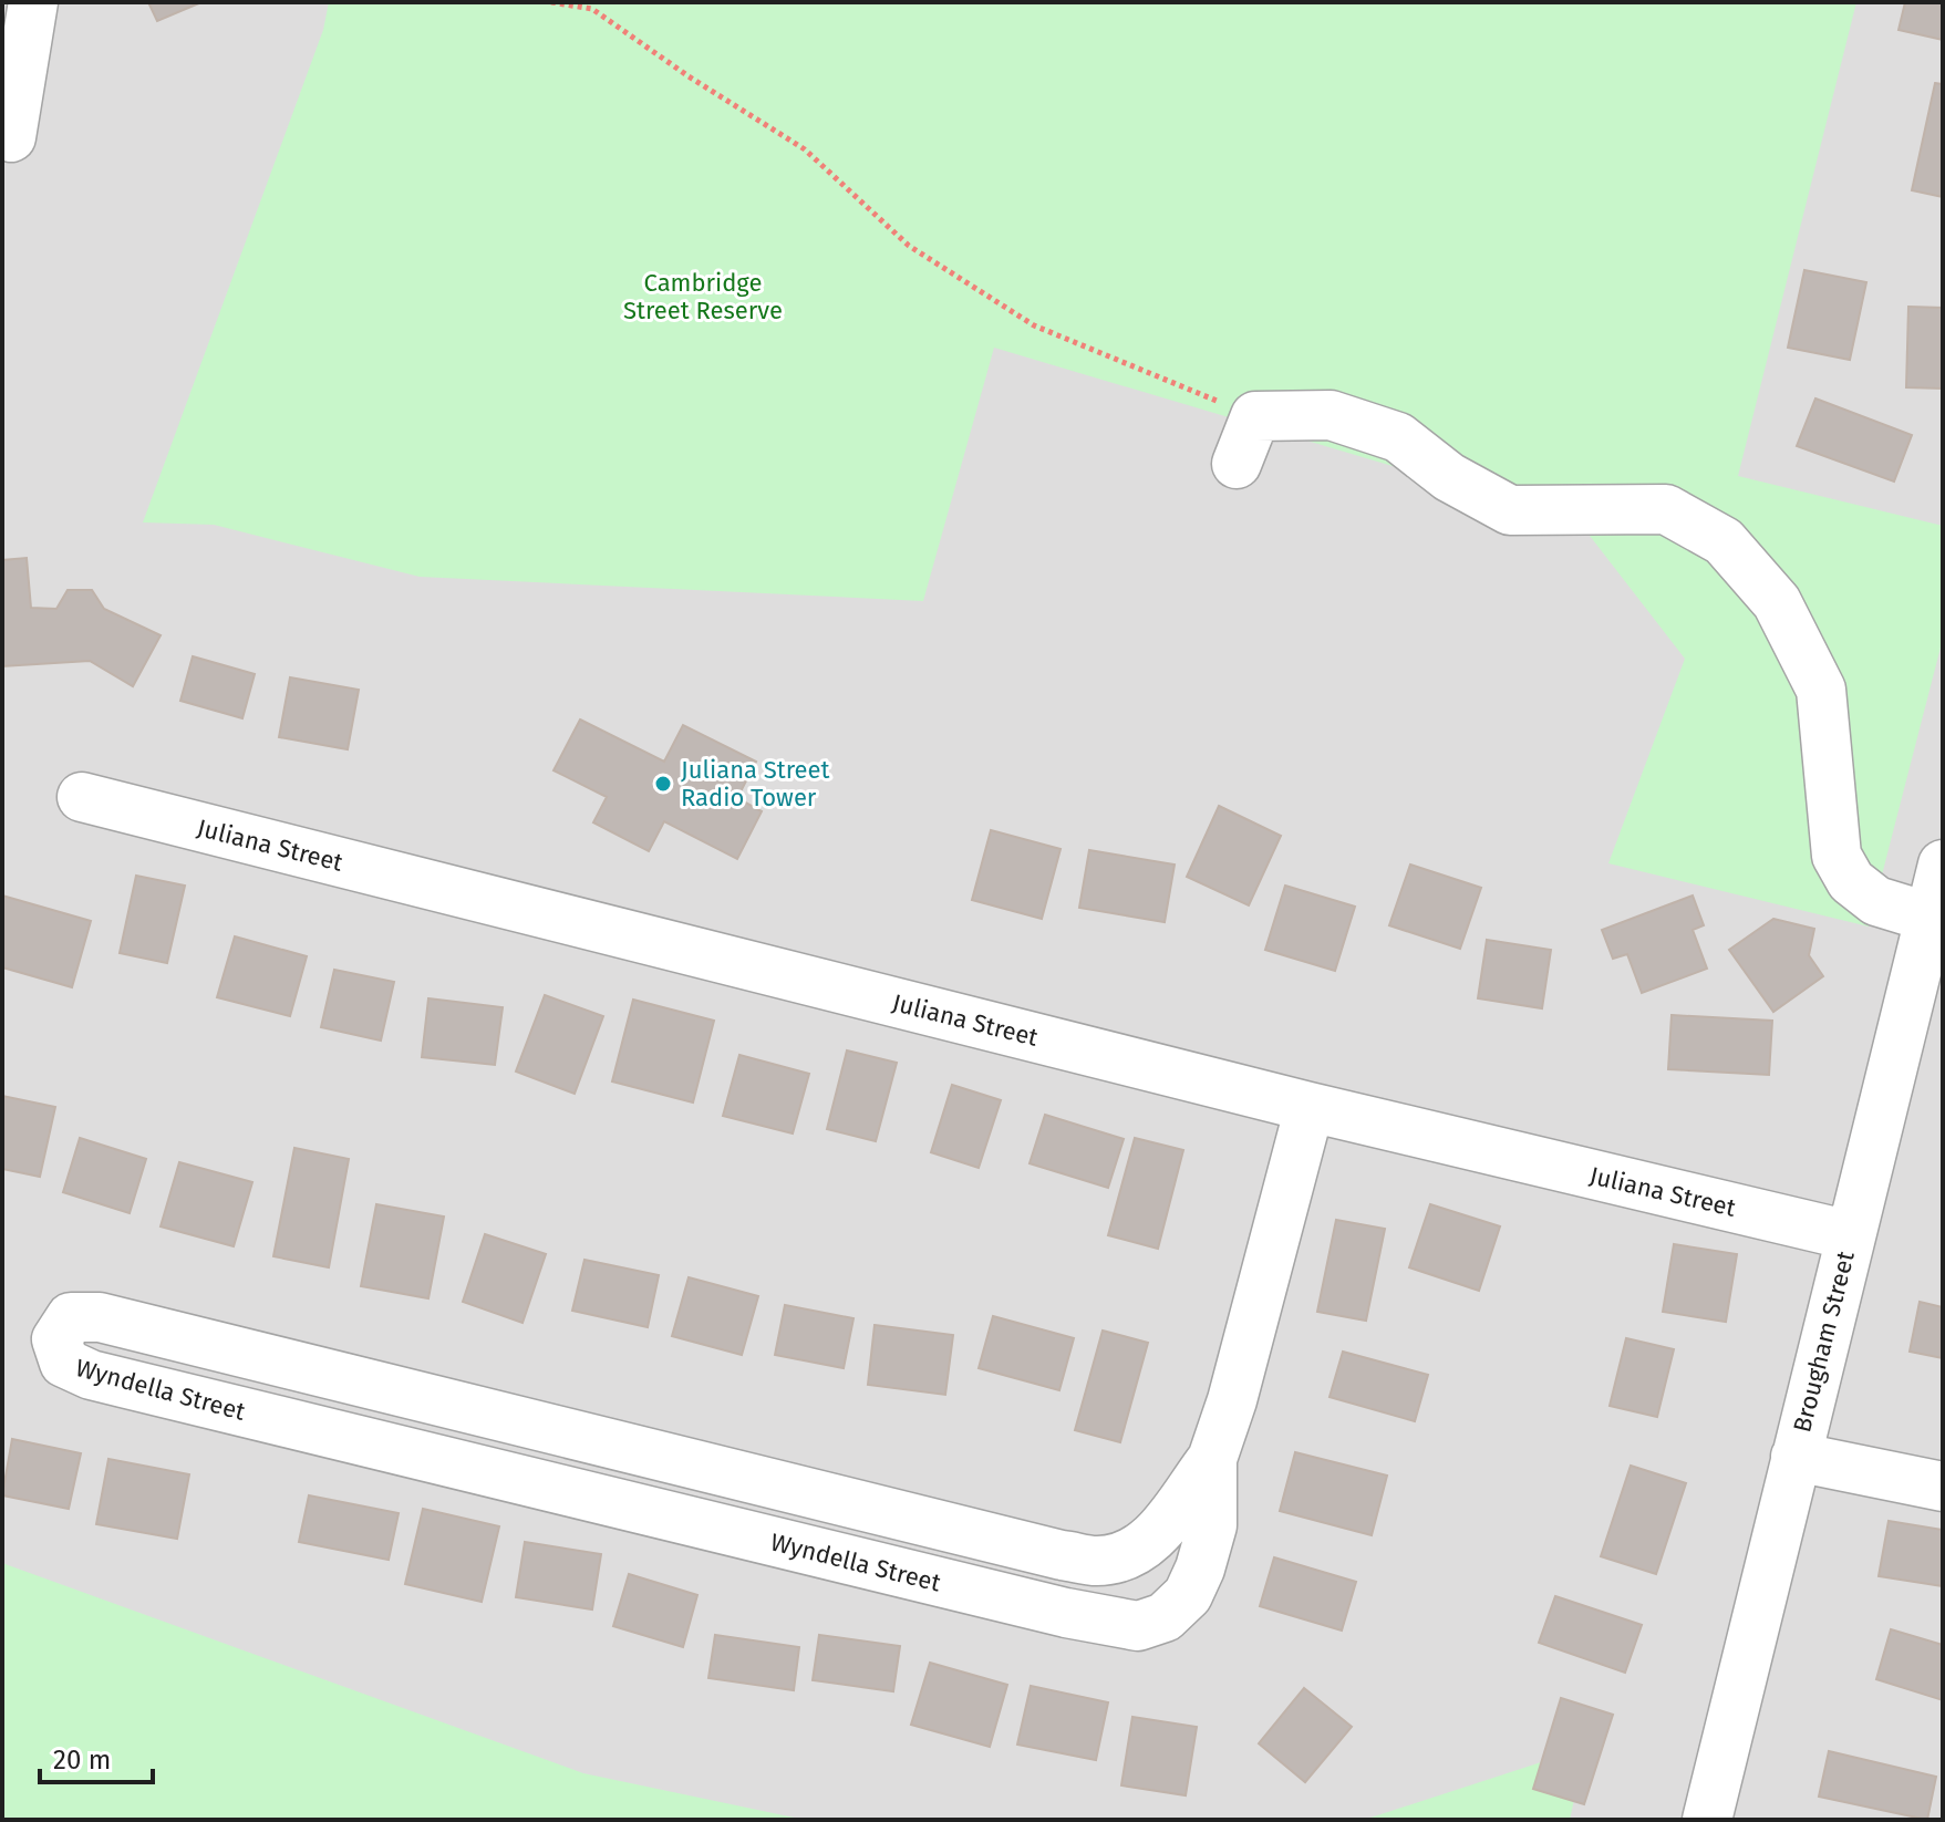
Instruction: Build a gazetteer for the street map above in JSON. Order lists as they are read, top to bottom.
{
  "streets": {
    "street": ["Juliana Street", "Brougham Street", "Wyndella Street"]
  },
  "crossings": [
    ["Juliana Street", "Brougham Street"],
    ["Juliana Street", "Wyndella Street"]
  ],
  "parks": ["Cambridge Street Reserve"],
  "places": ["Juliana Street Radio Tower"],
  "scale_bar": "20 m"
}
